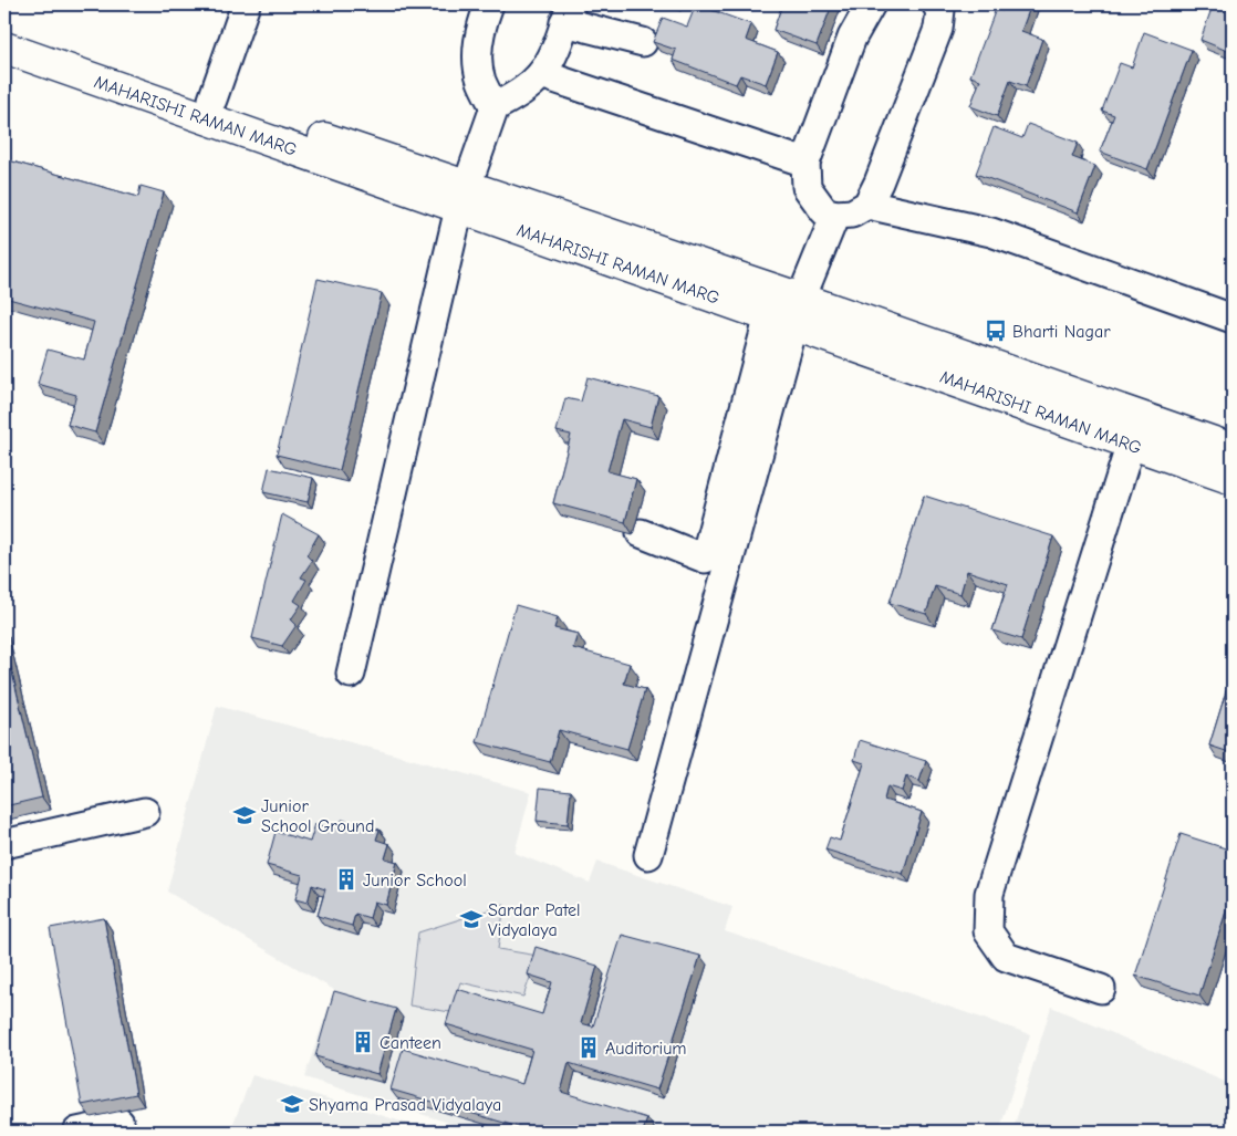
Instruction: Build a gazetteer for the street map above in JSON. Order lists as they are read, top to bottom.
{
  "streets": {
    "main road": ["MAHARISHI RAMAN MARG"]
  },
  "places": {
    "bus stop": ["Bharti Nagar"],
    "school or university": ["Junior School Ground", "Sardar Patel Vidyalaya", "Shyama Prasad Vidyalaya"],
    "building": ["Junior School", "Canteen", "Auditorium"]
  }
}
